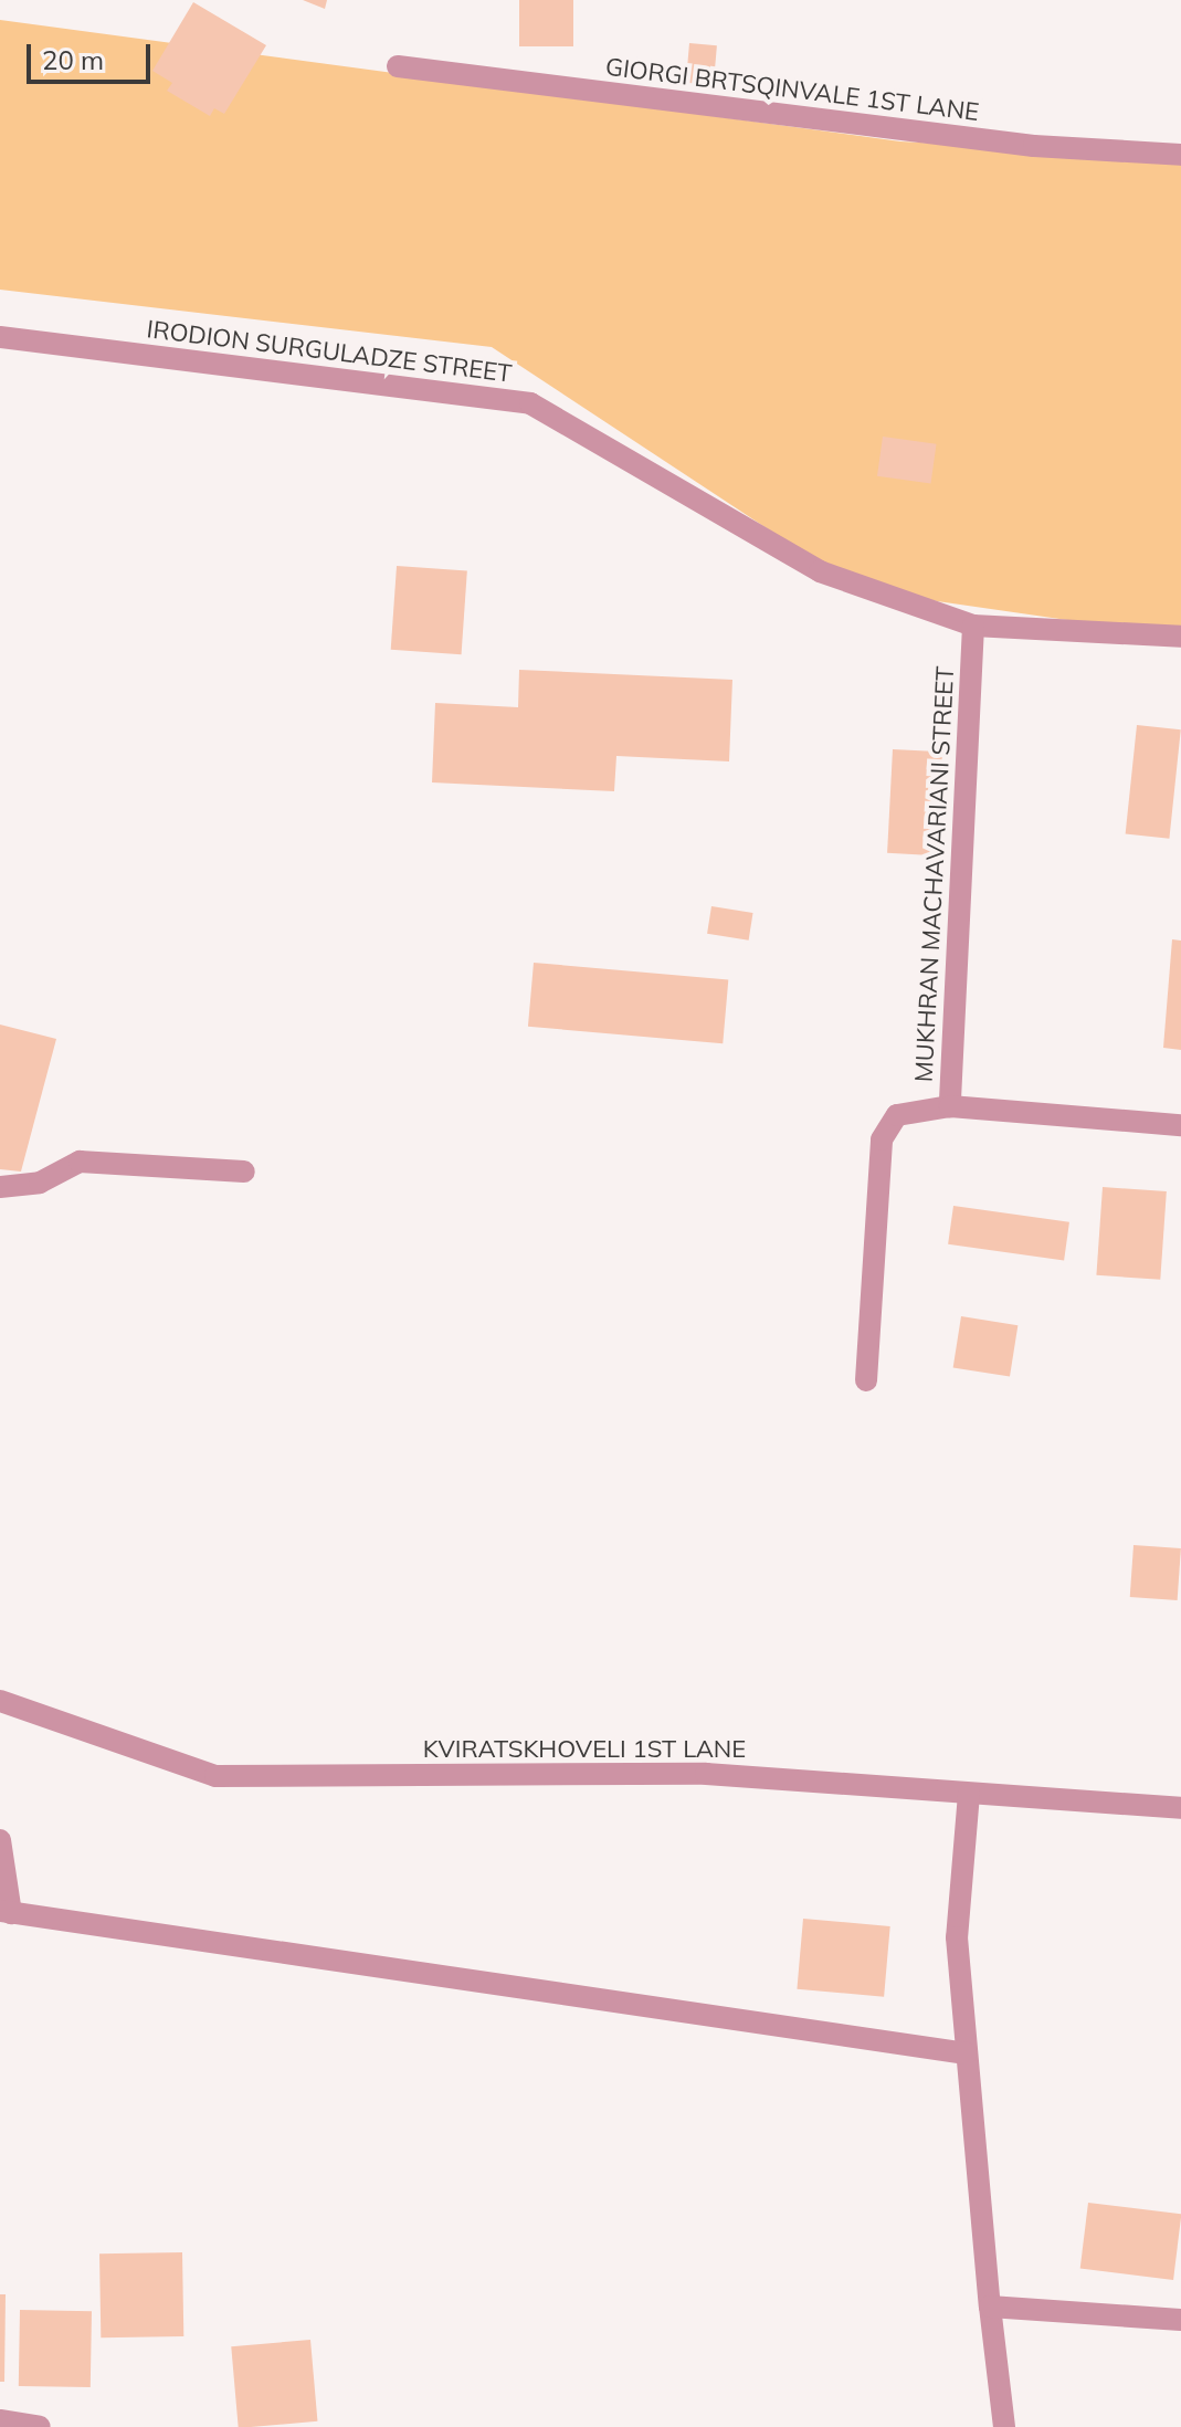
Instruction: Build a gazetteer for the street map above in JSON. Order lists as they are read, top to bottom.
{
  "streets": {
    "street": [
      "GIORGI BRTSQINVALE 1ST LANE",
      "IRODION SURGULADZE STREET",
      "MUKHRAN MACHAVARIANI STREET",
      "KVIRATSKHOVELI 1ST LANE"
    ]
  },
  "crossings": [
    ["IRODION SURGULADZE STREET", "MUKHRAN MACHAVARIANI STREET"]
  ],
  "scale_bar": "20 m"
}
